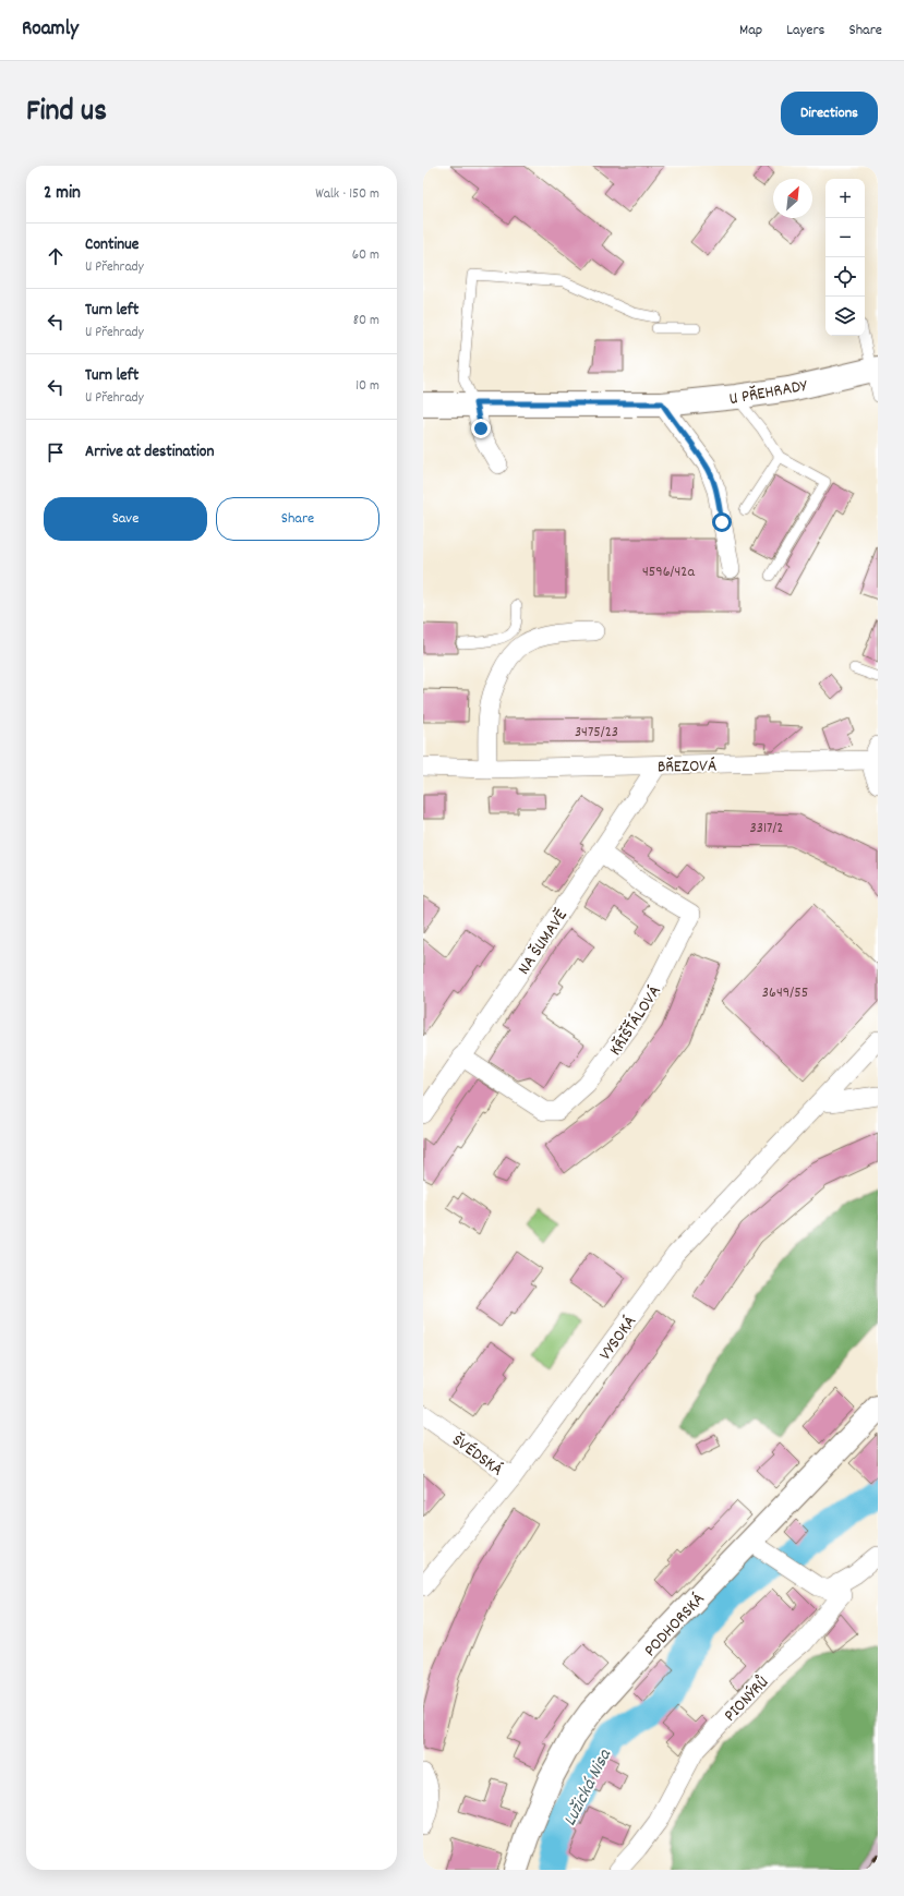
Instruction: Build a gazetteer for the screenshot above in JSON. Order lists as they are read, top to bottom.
{
  "streets": {
    "main road": ["U PŘEHRADY", "PODHORSKÁ"],
    "street": [
      "BŘEZOVÁ",
      "NA ŠUMAVĚ",
      "KŘIŠŤÁLOVÁ",
      "VYSOKÁ",
      "ŠVÉDSKÁ",
      "PIONÝRŮ"
    ]
  },
  "crossings": [
    ["BŘEZOVÁ", "NA ŠUMAVĚ"],
    ["NA ŠUMAVĚ", "KŘIŠŤÁLOVÁ"],
    ["VYSOKÁ", "ŠVÉDSKÁ"]
  ],
  "water": ["Lužická Nisa"],
  "house_numbers": [
    "4596/42a",
    "3475/23",
    "3317/2",
    "3649/55"
  ],
  "north": "top right",
  "page": {
    "header": "Roamly",
    "nav": ["Map", "Layers", "Share"],
    "title": "Find us",
    "buttons": [
      "Directions",
      ["Save", "Share"]
    ],
    "heading": ["2 min", "Walk · 150 m"],
    "map_buttons": ["+", "−"],
    "list": [
      ["Continue", "U Přehrady", "60 m"],
      ["Turn left", "U Přehrady", "80 m"],
      ["Turn left", "U Přehrady", "10 m"],
      "Arrive at destination"
    ]
  }
}
